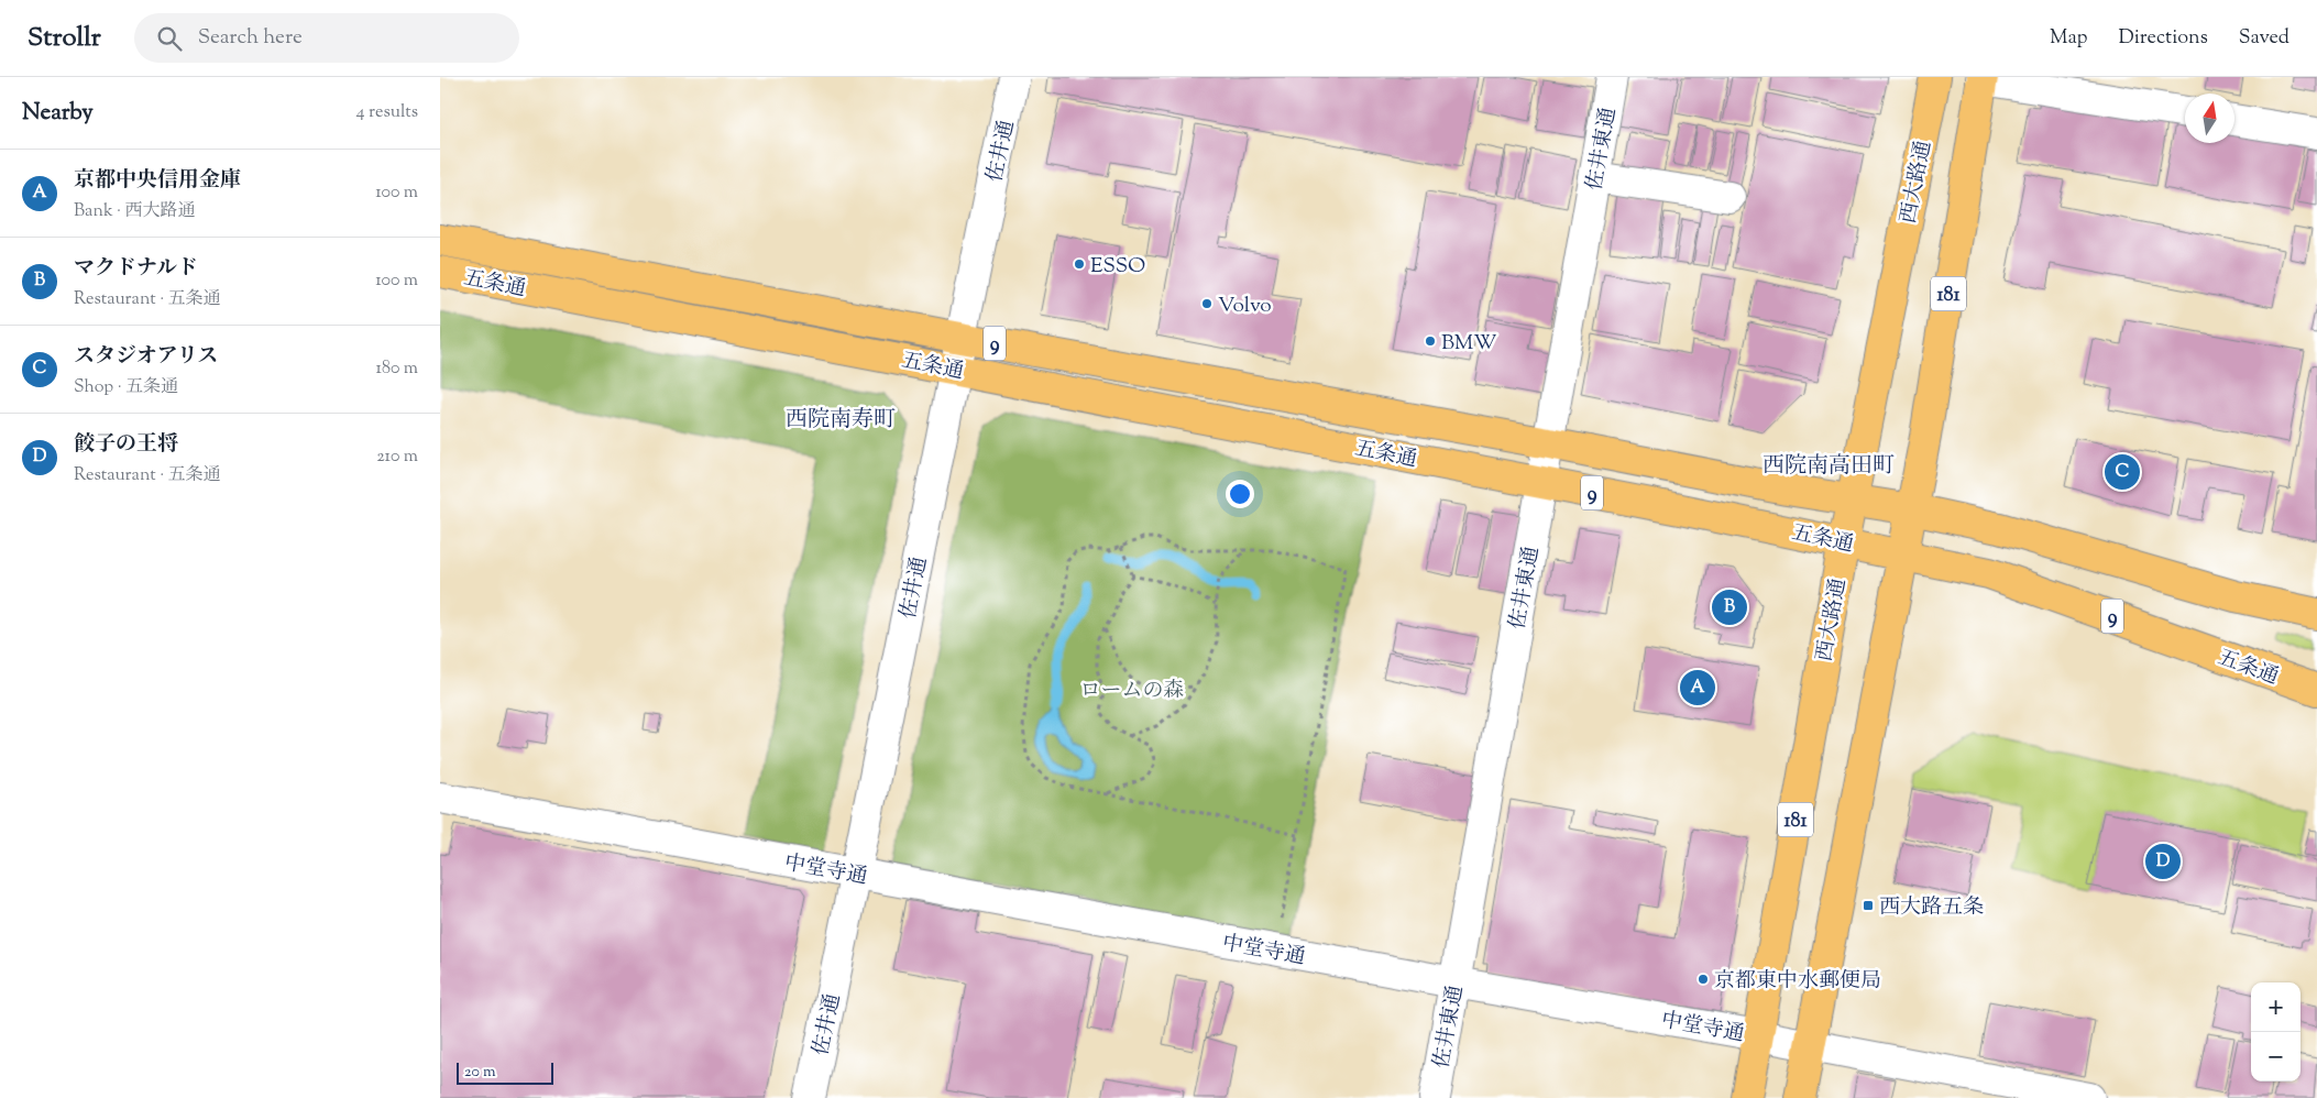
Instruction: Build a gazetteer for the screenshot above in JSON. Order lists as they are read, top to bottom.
{
  "streets": {
    "main road": [
      "西大路通",
      "五条通",
      "181",
      "9"
    ],
    "street": ["佐井東通", "佐井通", "中堂寺通"]
  },
  "crossings": [
    ["佐井東通", "五条通"],
    ["佐井東通", "中堂寺通"],
    ["佐井通", "五条通"],
    ["佐井通", "中堂寺通"],
    ["西大路通", "五条通"],
    ["西大路通", "中堂寺通"],
    ["五条通", "181"],
    ["181", "中堂寺通"]
  ],
  "districts": ["西院南寿町", "西院南高田町"],
  "parks": ["ロームの森"],
  "places": {
    "other": [
      "ESSO",
      "Volvo",
      "BMW",
      "京都東中水郵便局"
    ],
    "transit": ["西大路五条"]
  },
  "scale_bar": "20 m",
  "north": "top",
  "page": {
    "header": "Strollr",
    "search": "Search here",
    "nav": ["Map", "Directions", "Saved"],
    "heading": ["Nearby", "4 results"],
    "list": [
      {
        "mark": "A",
        "name": "京都中央信用金庫",
        "note": "Bank · 西大路通",
        "value": "100 m"
      },
      {
        "mark": "B",
        "name": "マクドナルド",
        "note": "Restaurant · 五条通",
        "value": "100 m"
      },
      {
        "mark": "C",
        "name": "スタジオアリス",
        "note": "Shop · 五条通",
        "value": "180 m"
      },
      {
        "mark": "D",
        "name": "餃子の王将",
        "note": "Restaurant · 五条通",
        "value": "210 m"
      }
    ],
    "pins": [
      "C",
      "B",
      "A",
      "D"
    ],
    "map_buttons": ["+", "−"],
    "scale": "20 m"
  }
}
